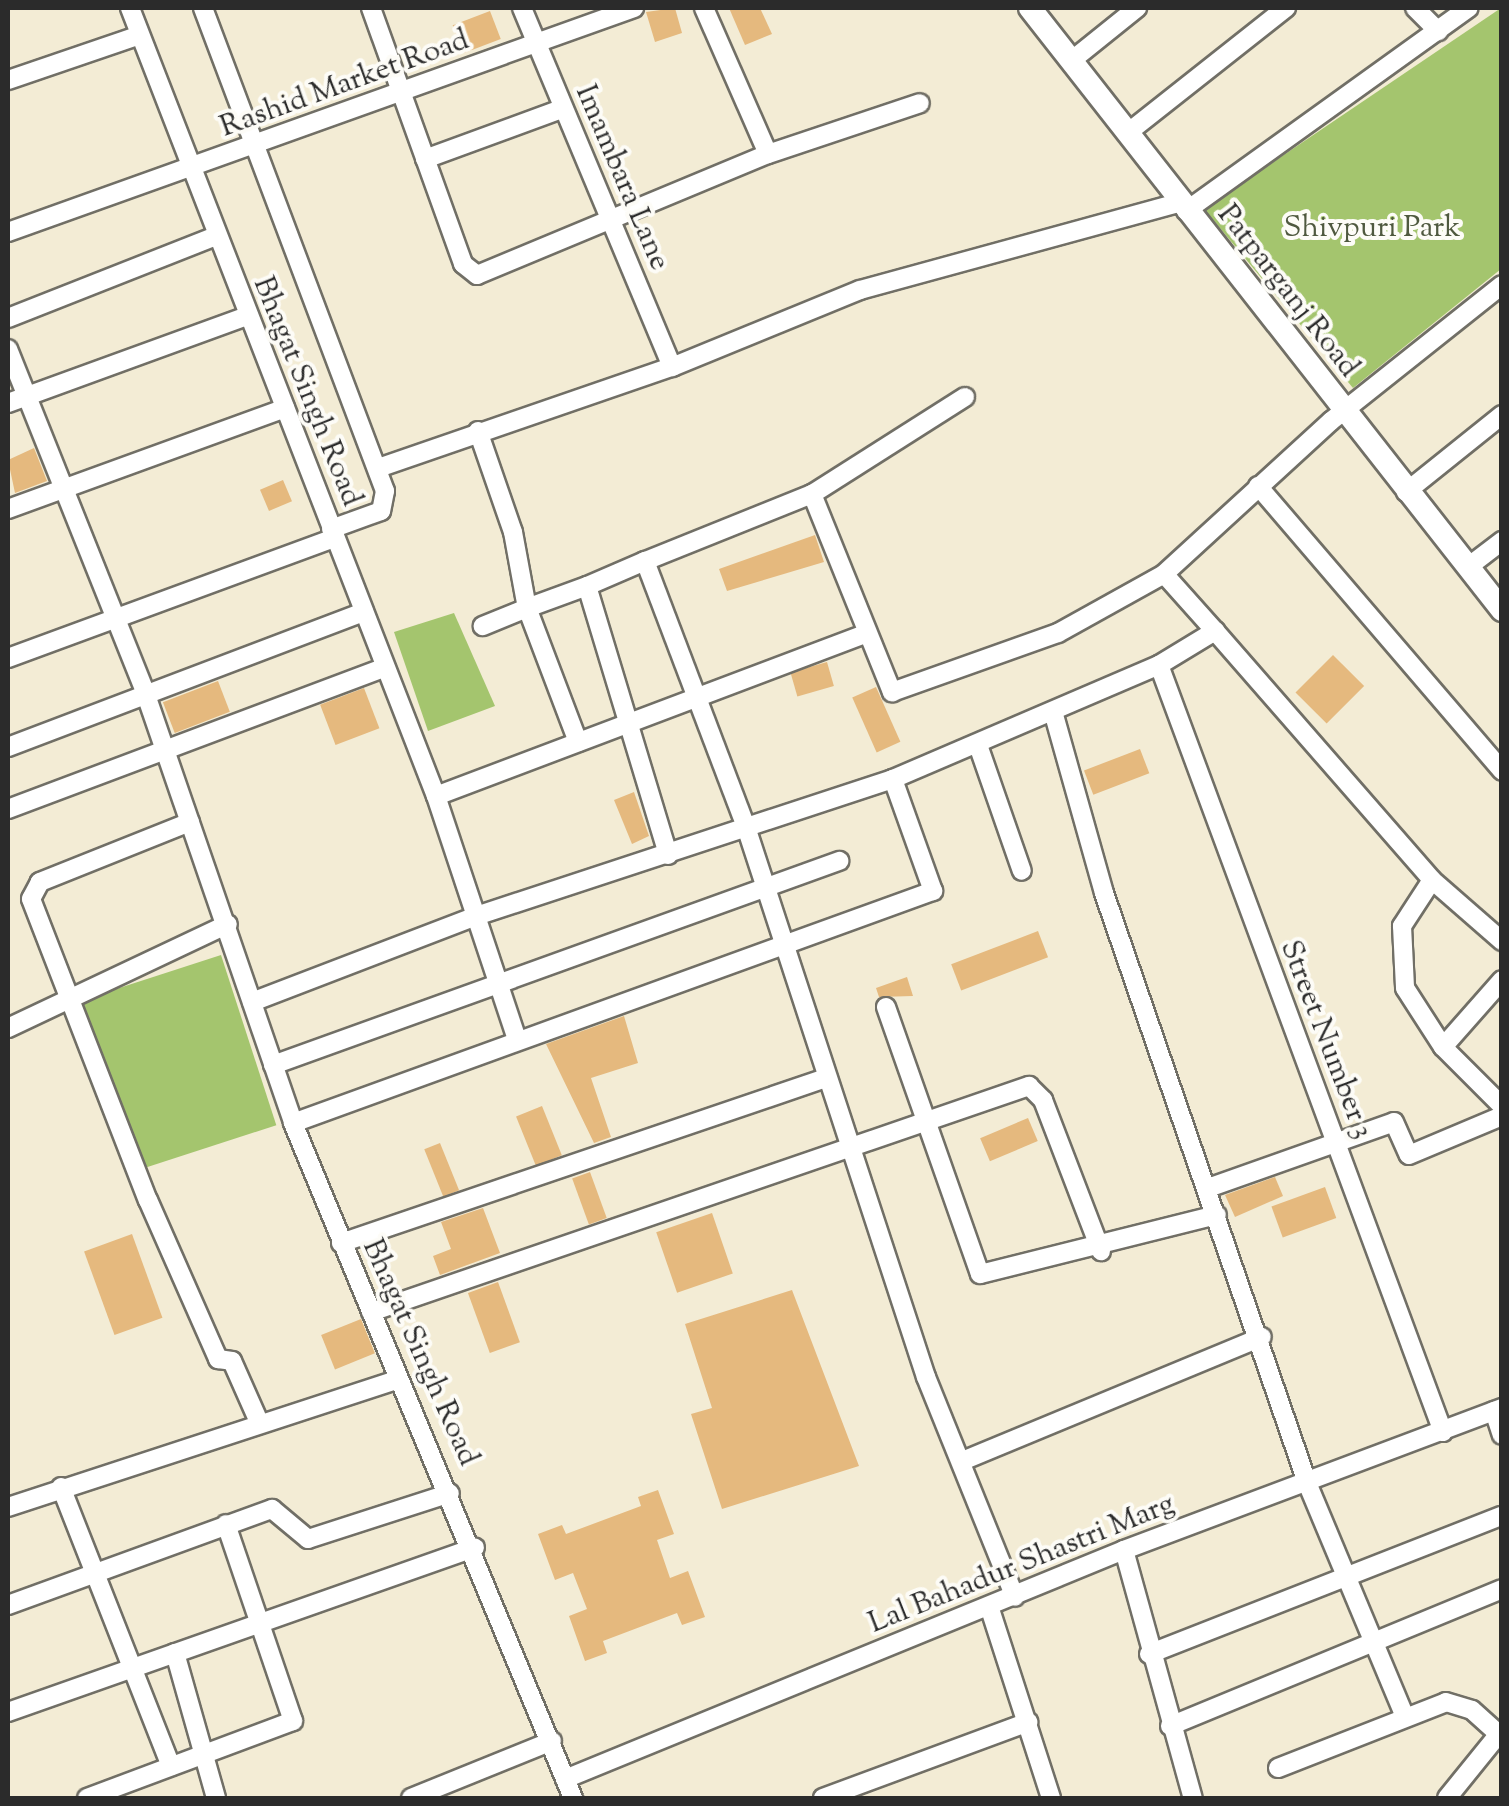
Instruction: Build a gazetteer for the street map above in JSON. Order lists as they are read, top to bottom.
{
  "streets": {
    "street": [
      "Rashid Market Road",
      "Imambara Lane",
      "Patparganj Road",
      "Bhagat Singh Road",
      "Street Number 3",
      "Lal Bahadur Shastri Marg"
    ]
  },
  "crossings": [
    ["Rashid Market Road", "Imambara Lane"],
    ["Rashid Market Road", "Bhagat Singh Road"],
    ["Bhagat Singh Road", "Lal Bahadur Shastri Marg"],
    ["Street Number 3", "Lal Bahadur Shastri Marg"]
  ],
  "parks": ["Shivpuri Park"]
}
